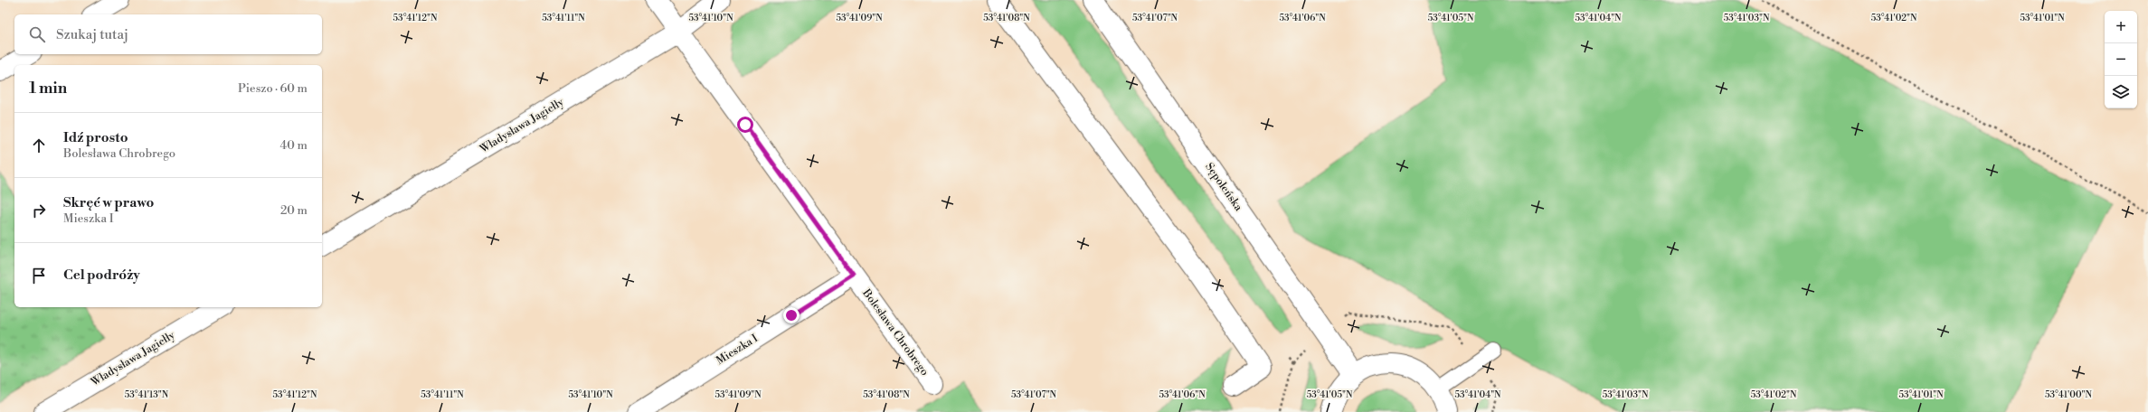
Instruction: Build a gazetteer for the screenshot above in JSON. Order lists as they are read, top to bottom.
{
  "streets": {
    "street": [
      "Władysława Jagiełły",
      "Sępoleńska",
      "Bolesława Chrobrego",
      "Mieszka I"
    ]
  },
  "crossings": [
    ["Władysława Jagiełły", "Bolesława Chrobrego"],
    ["Bolesława Chrobrego", "Mieszka I"]
  ],
  "page": {
    "map_buttons": ["+", "−"],
    "search": "Szukaj tutaj",
    "heading": ["1 min", "Pieszo · 60 m"],
    "list": [
      ["Idź prosto", "Bolesława Chrobrego", "40 m"],
      ["Skręć w prawo", "Mieszka I", "20 m"],
      "Cel podróży"
    ]
  },
  "coordinates": [
    "53°41'12\"N",
    "53°41'11\"N",
    "53°41'10\"N",
    "53°41'09\"N",
    "53°41'08\"N",
    "53°41'07\"N",
    "53°41'06\"N",
    "53°41'05\"N",
    "53°41'04\"N",
    "53°41'03\"N",
    "53°41'02\"N",
    "53°41'01\"N",
    "53°41'13\"N",
    "53°41'00\"N"
  ]
}
